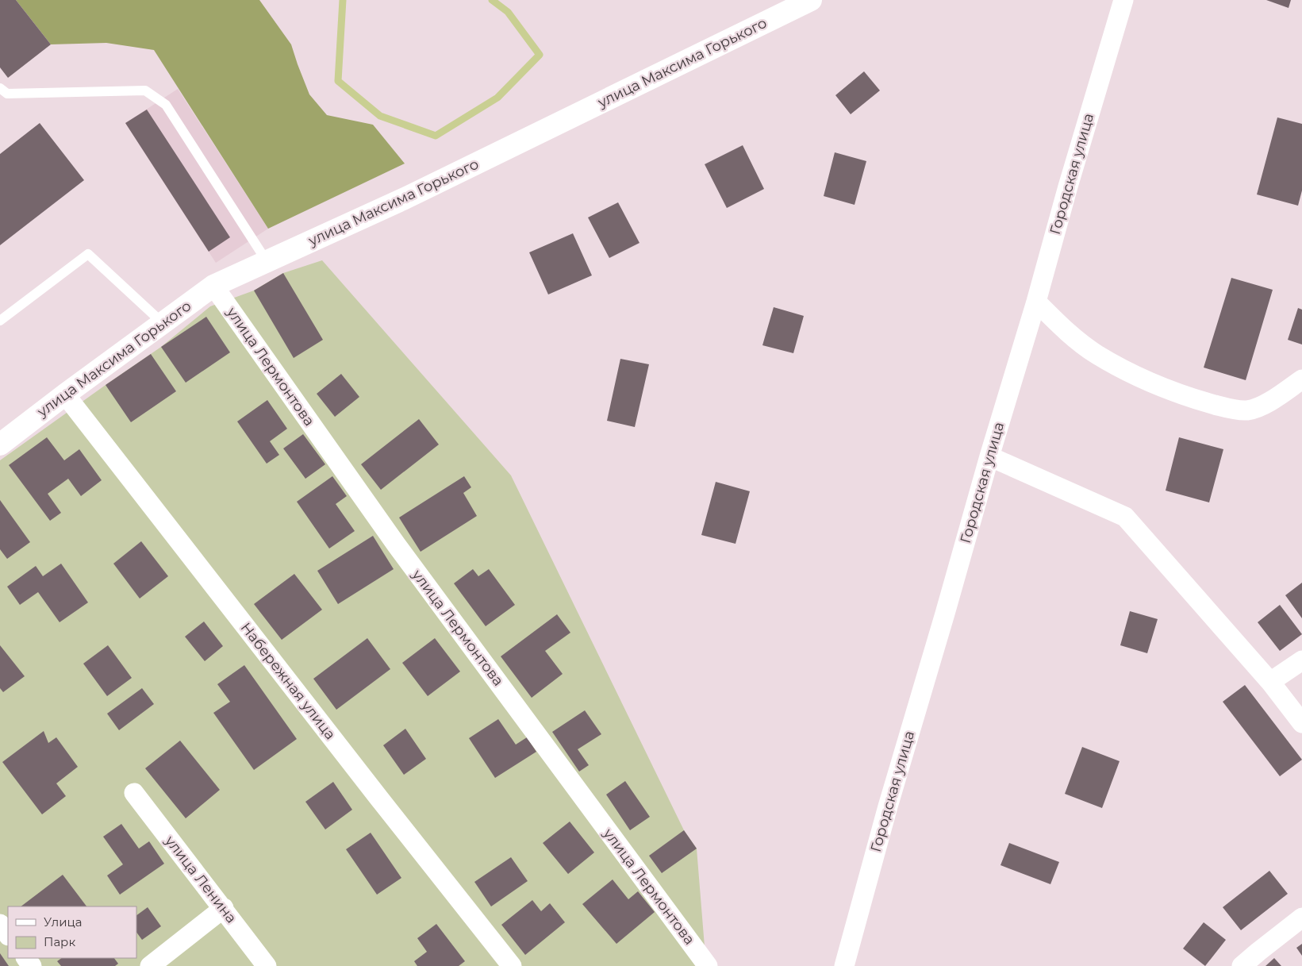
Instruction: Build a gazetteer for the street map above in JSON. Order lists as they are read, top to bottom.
{
  "streets": {
    "street": [
      "улица Максима Горького",
      "Городская улица",
      "улица Лермонтова",
      "Набережная улица",
      "улица Ленина"
    ]
  },
  "crossings": [
    ["улица Максима Горького", "улица Лермонтова"],
    ["улица Максима Горького", "Набережная улица"]
  ],
  "legend": ["Улица", "Парк"]
}
